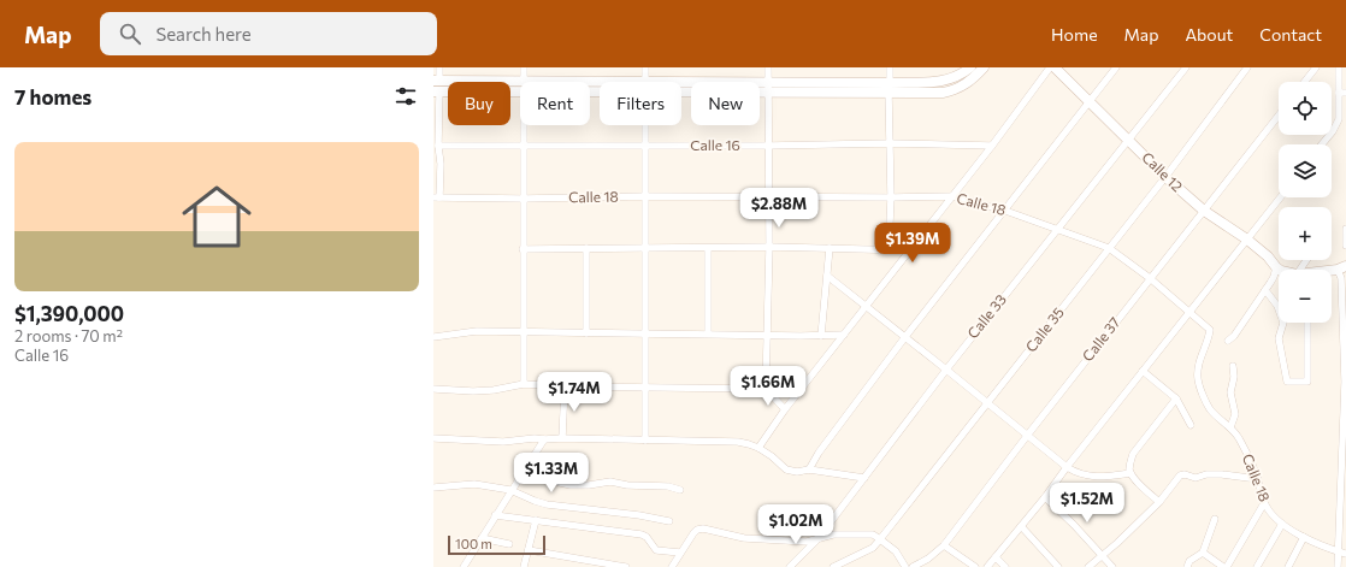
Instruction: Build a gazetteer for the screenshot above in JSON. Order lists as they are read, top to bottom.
{
  "streets": {
    "main road": ["Calle 12"],
    "street": [
      "Calle 16",
      "Calle 18",
      "Calle 33",
      "Calle 35",
      "Calle 37"
    ]
  },
  "crossings": [
    ["Calle 12", "Calle 33"],
    ["Calle 12", "Calle 35"],
    ["Calle 12", "Calle 37"],
    ["Calle 18", "Calle 33"],
    ["Calle 18", "Calle 35"],
    ["Calle 18", "Calle 37"]
  ],
  "scale_bar": "100 m",
  "page": {
    "header": "Map",
    "search": "Search here",
    "nav": [
      "Home",
      "Map",
      "About",
      "Contact"
    ],
    "heading": "7 homes",
    "map_buttons": ["+", "−"],
    "chip": [
      "Buy",
      "Rent",
      "Filters",
      "New"
    ],
    "list": [
      {
        "name": "$1,390,000",
        "note": "2 rooms · 70 m² · Calle 16"
      }
    ],
    "price": [
      "$2.88M",
      "$1.39M",
      "$1.66M",
      "$1.74M",
      "$1.33M",
      "$1.52M",
      "$1.02M"
    ],
    "scale": "100 m"
  }
}
